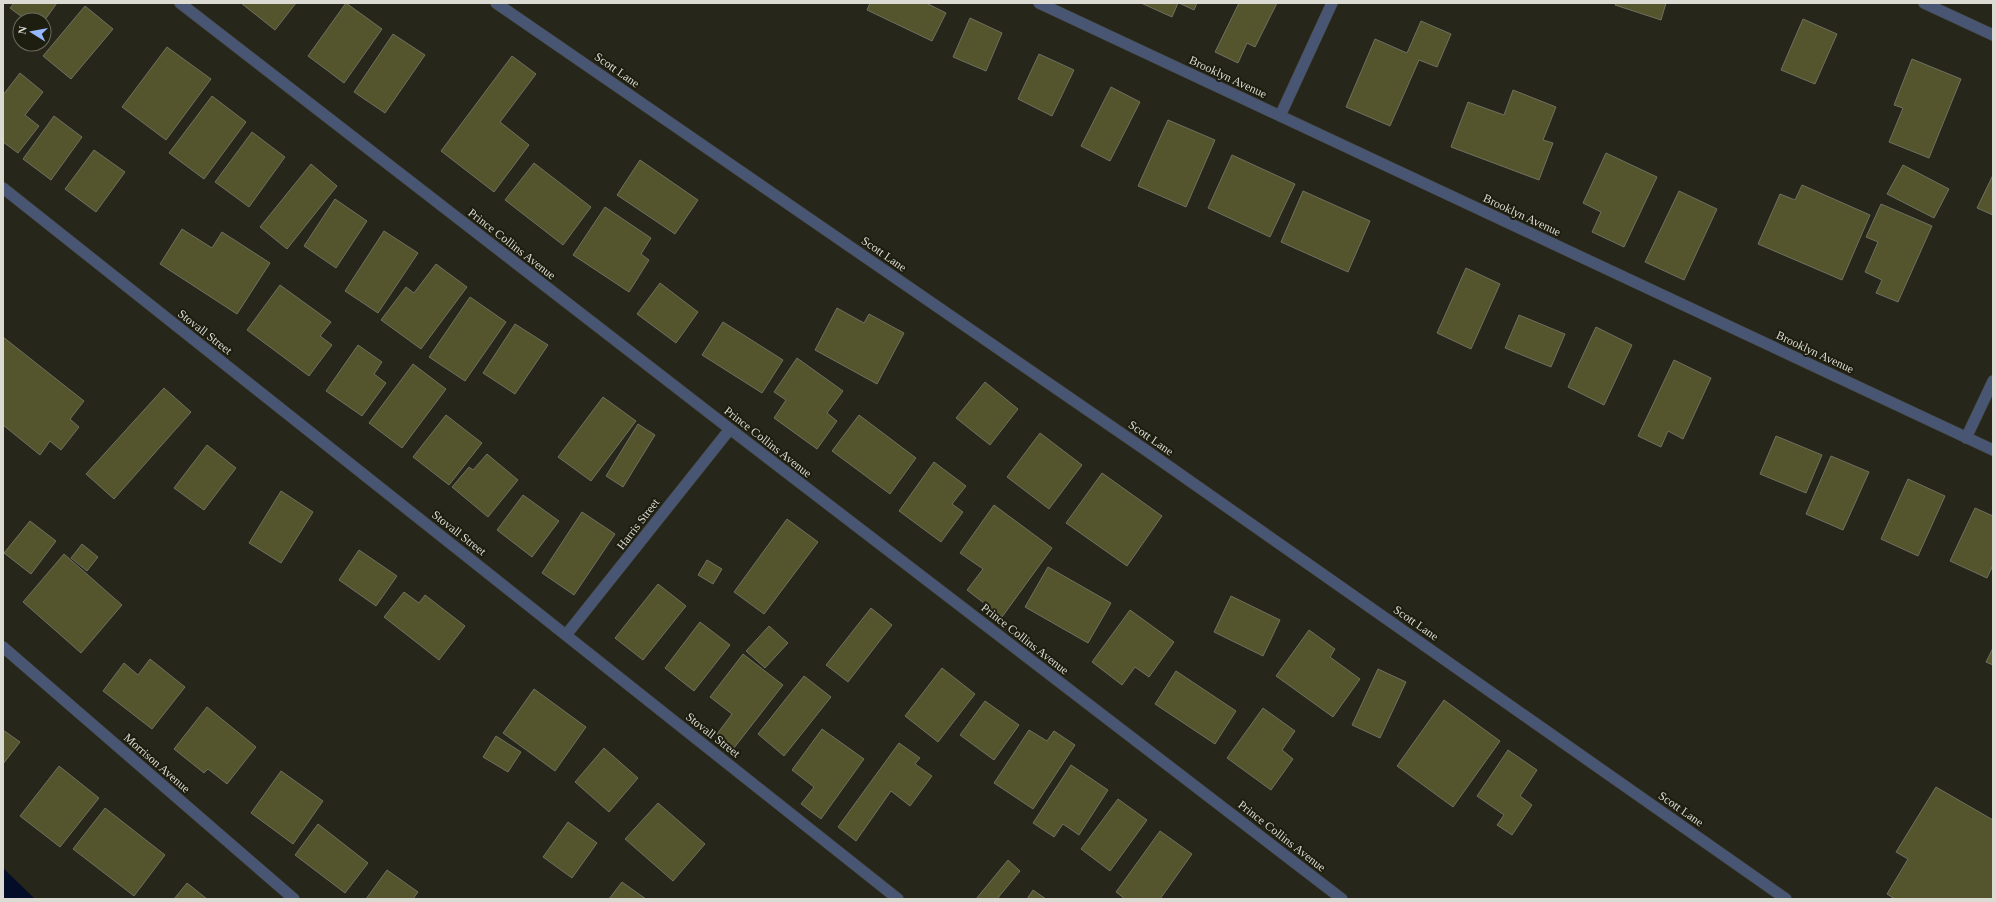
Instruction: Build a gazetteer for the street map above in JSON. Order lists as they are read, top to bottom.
{
  "streets": {
    "street": [
      "Scott Lane",
      "Brooklyn Avenue",
      "Prince Collins Avenue",
      "Stovall Street",
      "Harris Street",
      "Morrison Avenue"
    ]
  },
  "crossings": [
    ["Prince Collins Avenue", "Harris Street"],
    ["Stovall Street", "Harris Street"]
  ],
  "north": "left"
}
